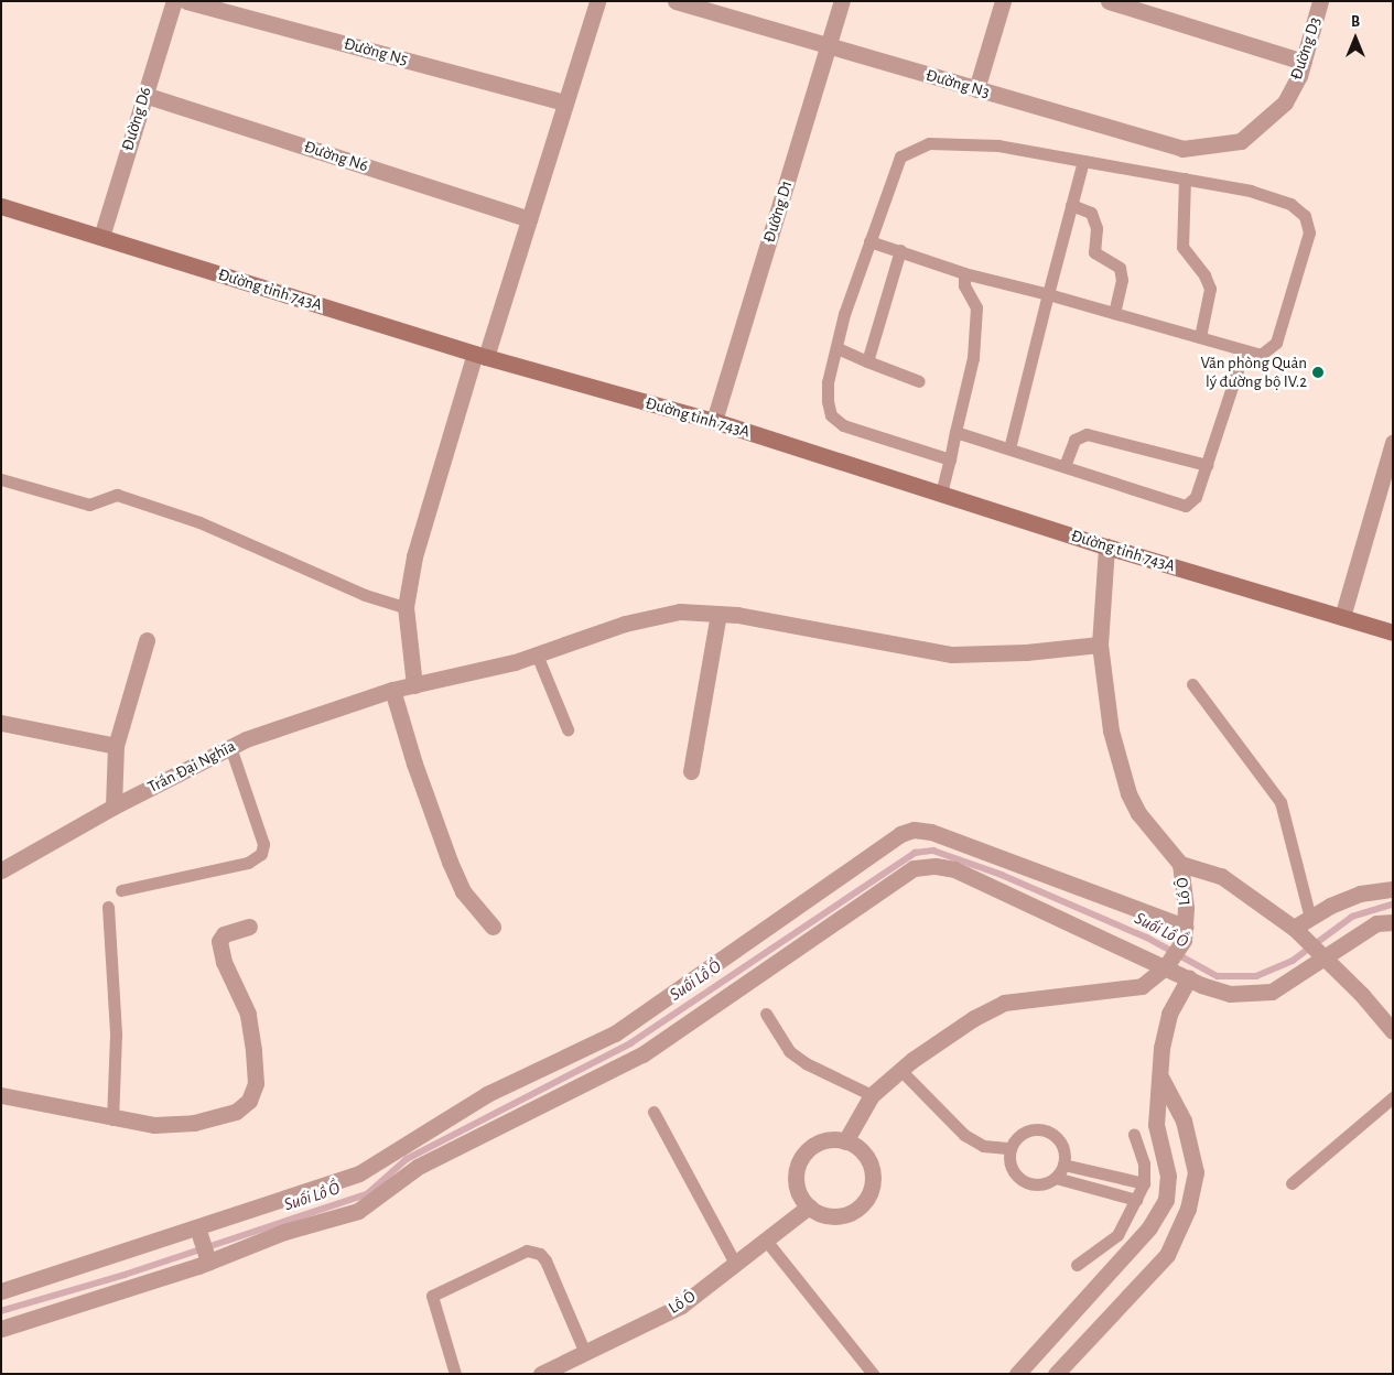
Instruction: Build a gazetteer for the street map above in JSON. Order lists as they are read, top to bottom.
{
  "streets": {
    "main road": ["Đường tỉnh 743A"],
    "street": [
      "Đường D3",
      "Đường N5",
      "Đường N3",
      "Đường D6",
      "Đường N6",
      "Đường D1",
      "Trần Đại Nghĩa",
      "Lồ Ô"
    ]
  },
  "crossings": [
    ["Đường D3", "Đường N3"],
    ["Đường N3", "Đường D1"],
    ["Đường D6", "Đường N6"],
    ["Đường D6", "Đường tỉnh 743A"],
    ["Đường D1", "Đường tỉnh 743A"],
    ["Đường tỉnh 743A", "Lồ Ô"],
    ["Trần Đại Nghĩa", "Lồ Ô"]
  ],
  "water": ["Suối Lồ Ồ"],
  "places": ["Văn phòng Quản lý đường bộ IV.2"],
  "north": "top"
}
